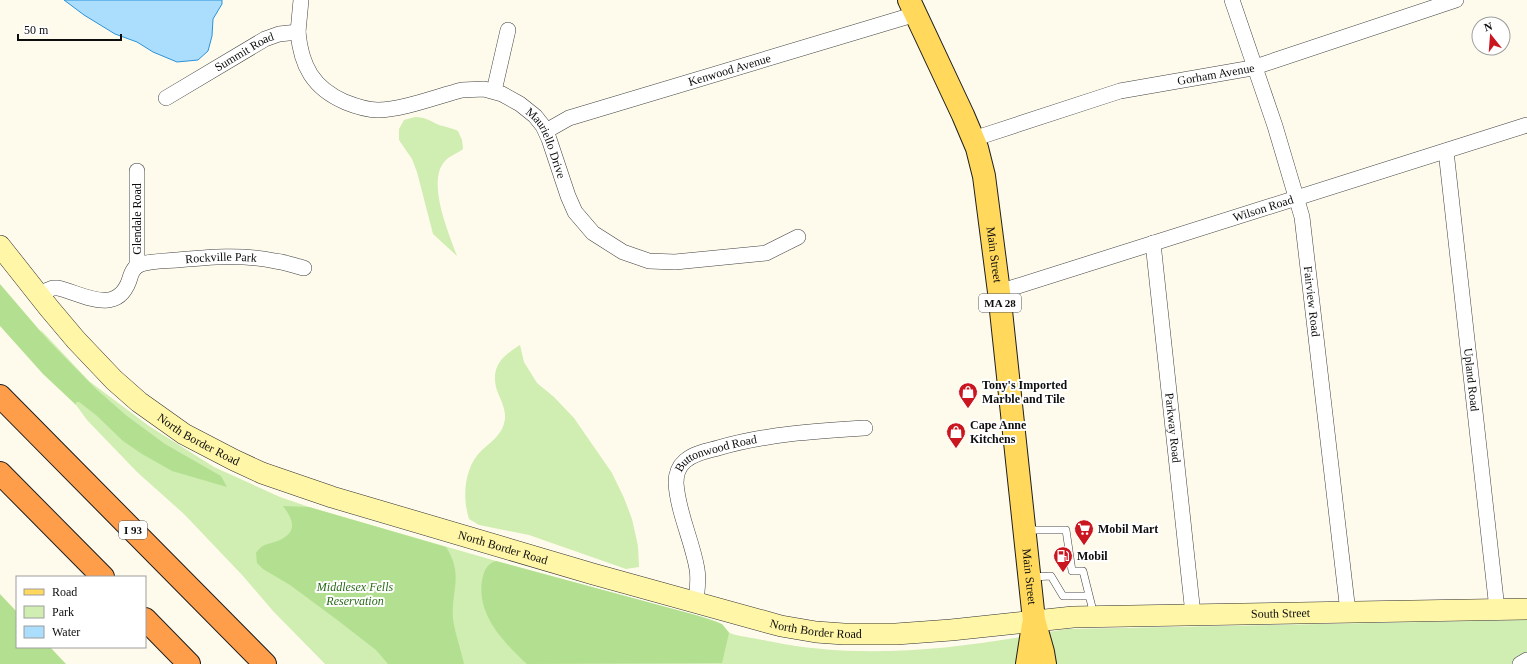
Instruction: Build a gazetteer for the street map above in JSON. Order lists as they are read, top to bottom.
{
  "streets": {
    "highway": ["I 93"],
    "main road": [
      "Main Street",
      "MA 28",
      "North Border Road",
      "South Street"
    ],
    "street": [
      "Summit Road",
      "Kenwood Avenue",
      "Gorham Avenue",
      "Mauriello Drive",
      "Wilson Road",
      "Glendale Road",
      "Rockville Park",
      "Fairview Road",
      "Upland Road",
      "Parkway Road",
      "Buttonwood Road"
    ]
  },
  "crossings": [
    ["Summit Road", "Mauriello Drive"],
    ["Kenwood Avenue", "Mauriello Drive"],
    ["Kenwood Avenue", "Main Street"],
    ["Gorham Avenue", "Main Street"],
    ["Gorham Avenue", "Fairview Road"],
    ["Wilson Road", "Main Street"],
    ["Wilson Road", "Fairview Road"],
    ["Wilson Road", "Upland Road"],
    ["Wilson Road", "Parkway Road"],
    ["Glendale Road", "Rockville Park"],
    ["Main Street", "MA 28"],
    ["Main Street", "North Border Road"],
    ["Main Street", "South Street"],
    ["Fairview Road", "South Street"],
    ["MA 28", "North Border Road"],
    ["MA 28", "South Street"],
    ["Upland Road", "South Street"],
    ["Parkway Road", "South Street"],
    ["North Border Road", "Buttonwood Road"],
    ["North Border Road", "South Street"]
  ],
  "parks": ["Middlesex Fells Reservation"],
  "places": {
    "shop": ["Tony's Imported Marble and Tile", "Cape Anne Kitchens"],
    "supermarket": ["Mobil Mart"],
    "fuel station": ["Mobil"]
  },
  "legend": ["Road", "Park", "Water"],
  "scale_bar": "50 m",
  "north": "top"
}
